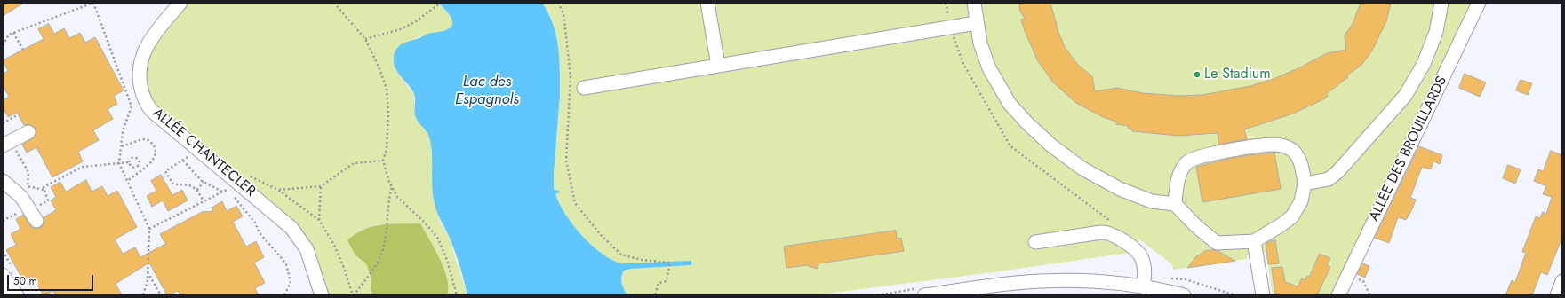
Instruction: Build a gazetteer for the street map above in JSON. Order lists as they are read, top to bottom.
{
  "streets": {
    "street": ["ALLÉE DES BROUILLARDS", "ALLÉE CHANTECLER"]
  },
  "water": ["Lac des Espagnols"],
  "places": ["Le Stadium"],
  "scale_bar": "50 m"
}
